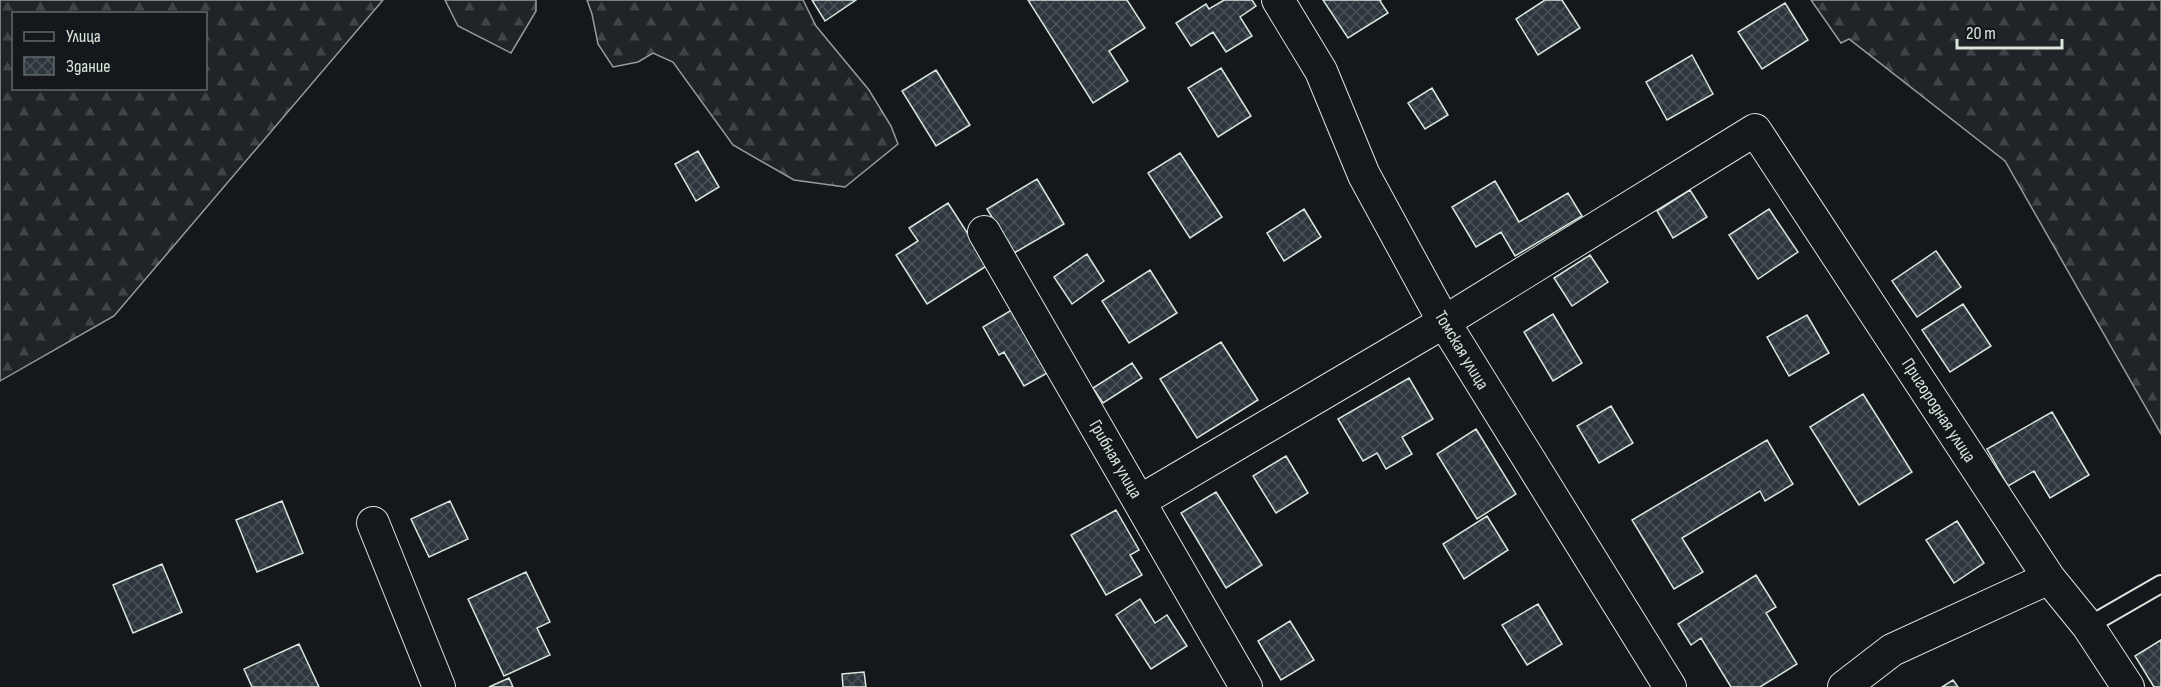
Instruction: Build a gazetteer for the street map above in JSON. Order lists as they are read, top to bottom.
{
  "streets": {
    "street": ["Томская улица", "Пригородная улица", "Грибная улица"]
  },
  "crossings": [
    ["Томская улица", "Пригородная улица"]
  ],
  "legend": ["Улица", "Здание"],
  "scale_bar": "20 m"
}
